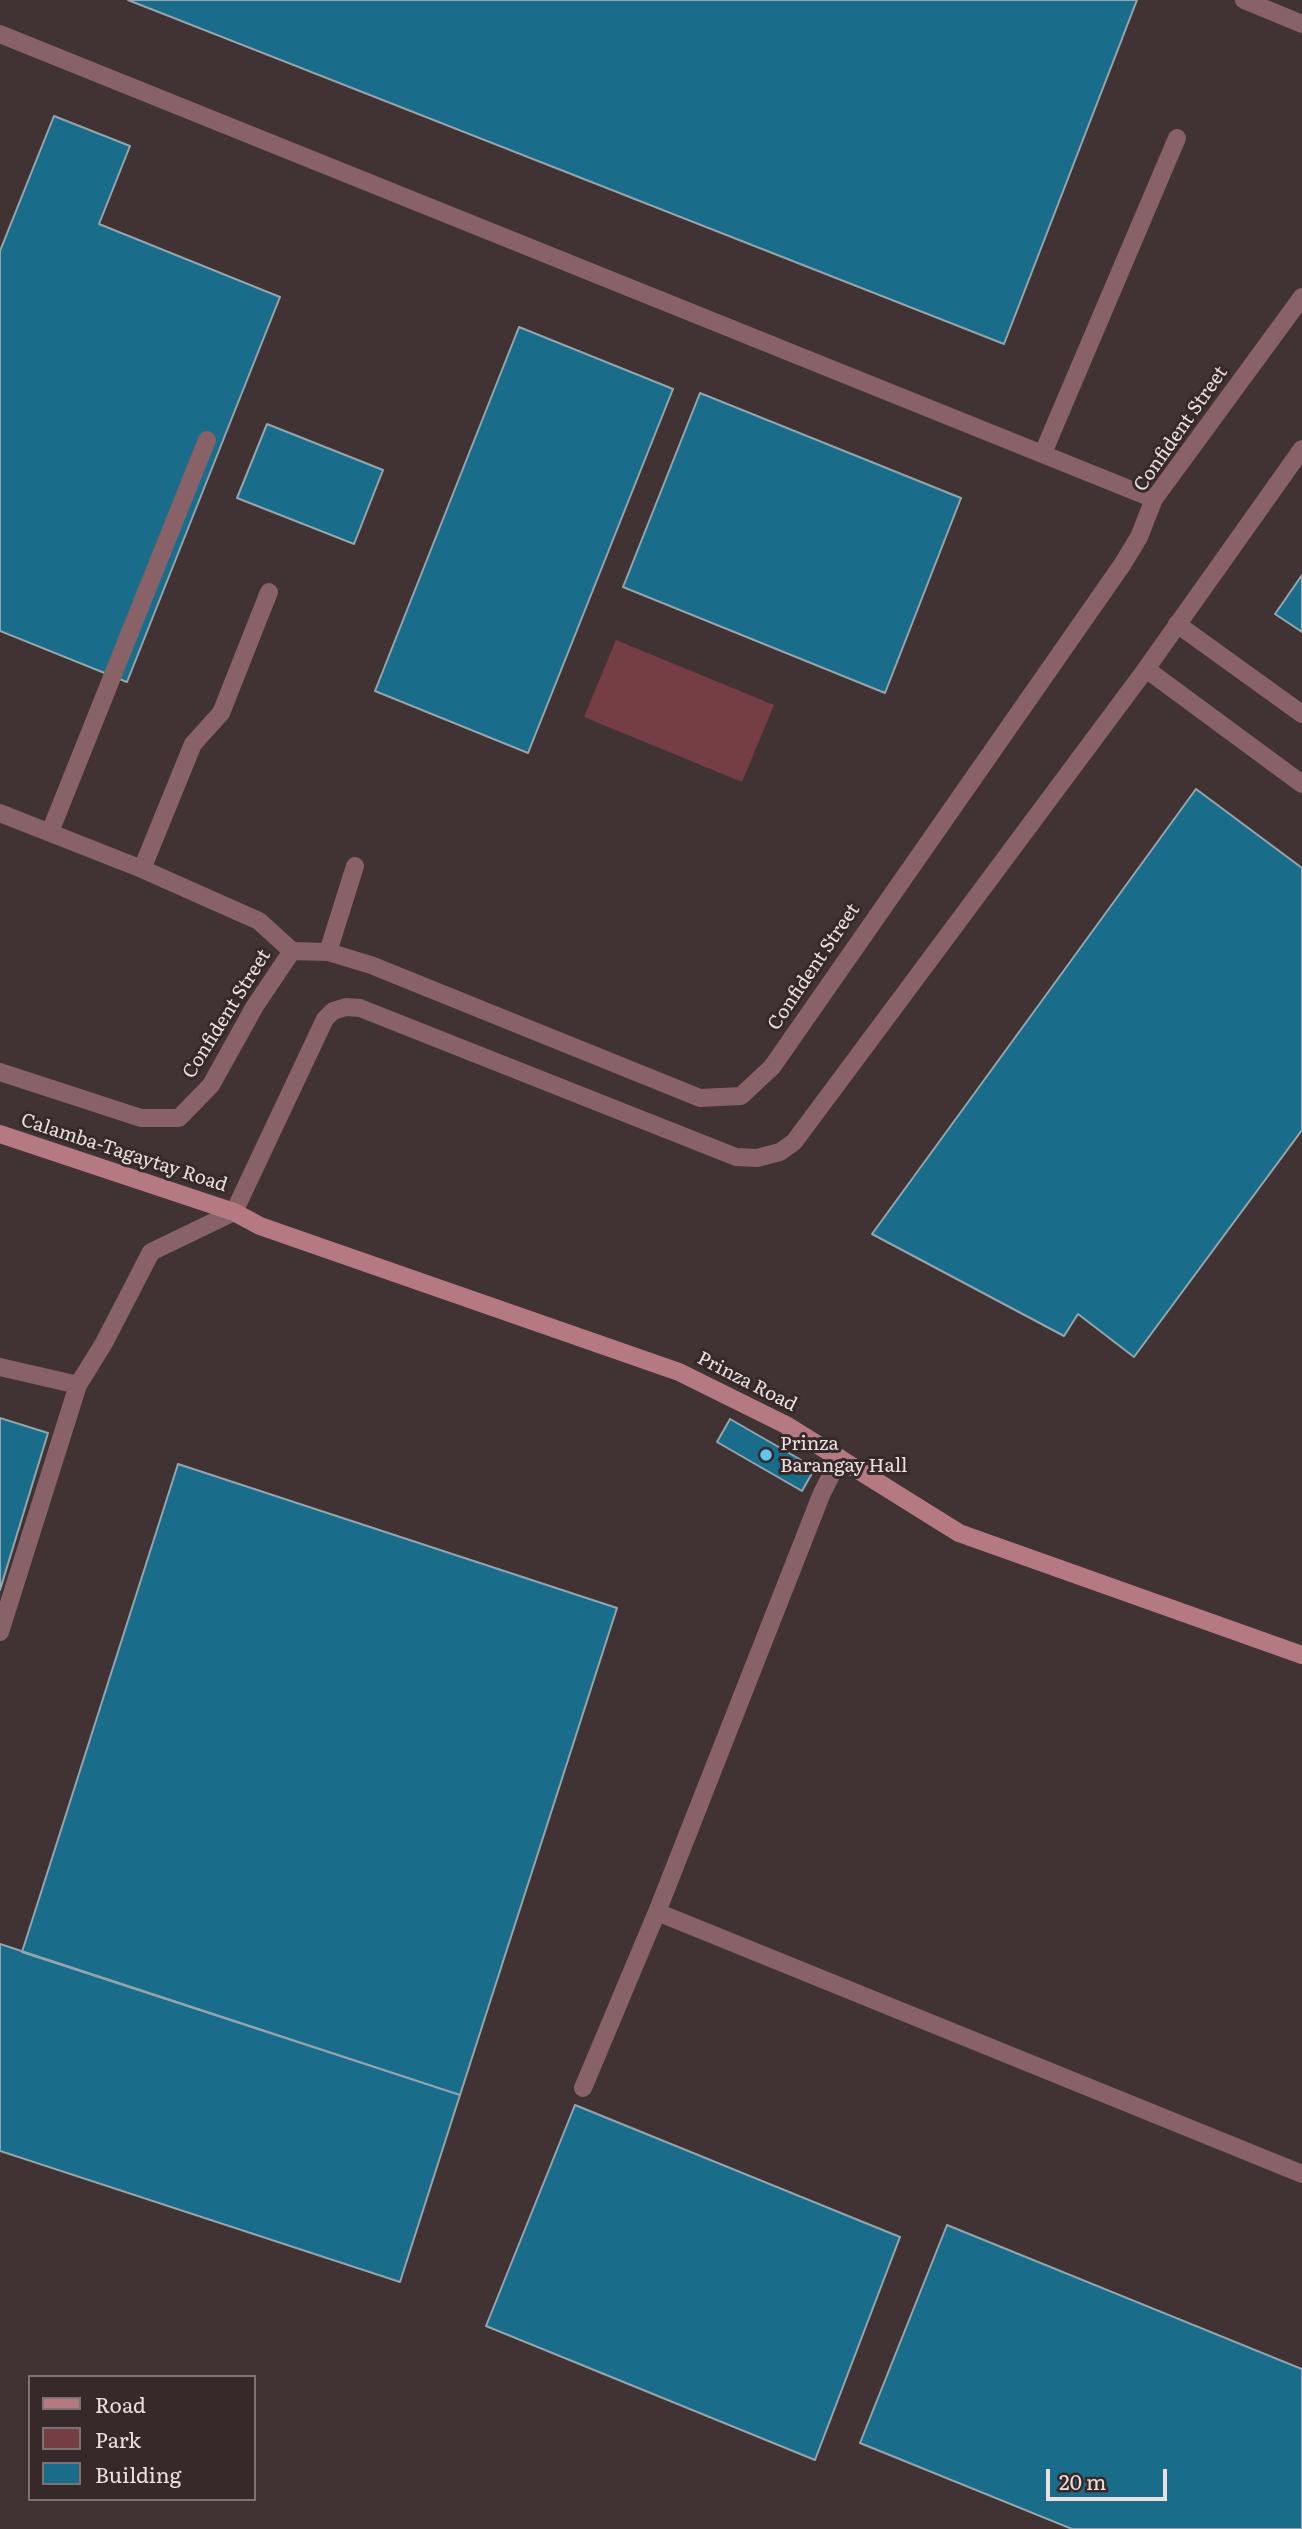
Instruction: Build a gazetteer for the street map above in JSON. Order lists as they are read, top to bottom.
{
  "streets": {
    "main road": ["Calamba-Tagaytay Road", "Prinza Road"],
    "street": ["Confident Street"]
  },
  "crossings": [
    ["Calamba-Tagaytay Road", "Prinza Road"]
  ],
  "places": ["Prinza Barangay Hall"],
  "legend": ["Road", "Park", "Building"],
  "scale_bar": "20 m"
}
